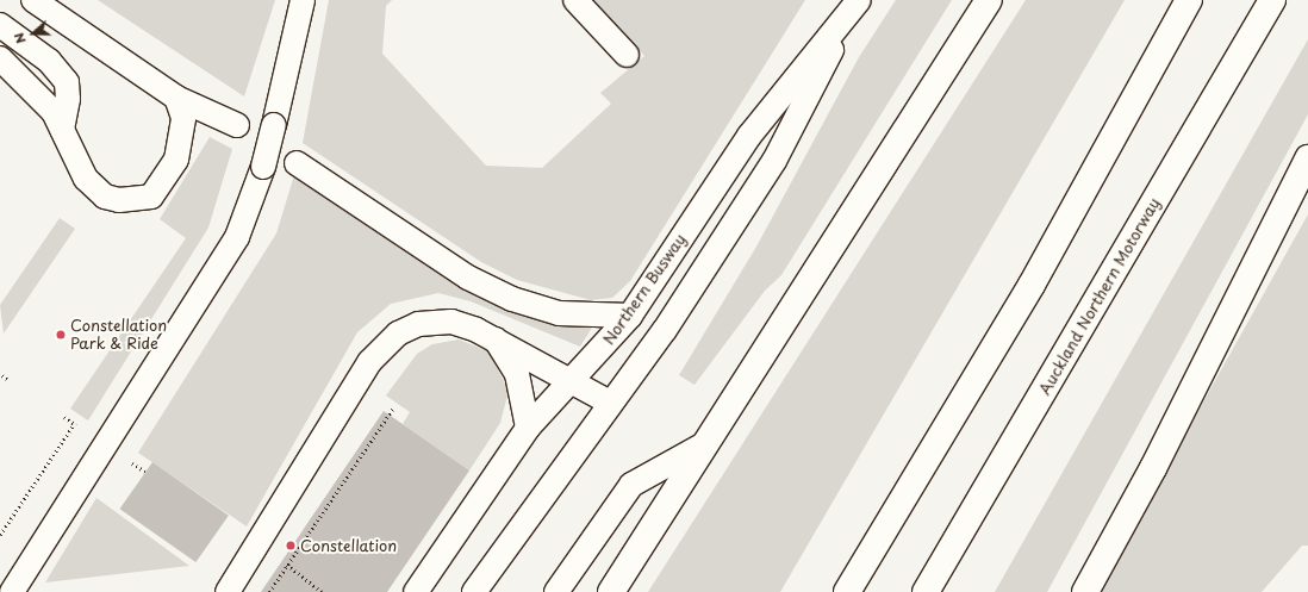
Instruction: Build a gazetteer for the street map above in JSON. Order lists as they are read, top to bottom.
{
  "streets": {
    "highway": ["Auckland Northern Motorway"],
    "lane": ["Northern Busway"]
  },
  "places": ["Constellation Park & Ride", "Constellation"],
  "north": "left"
}
